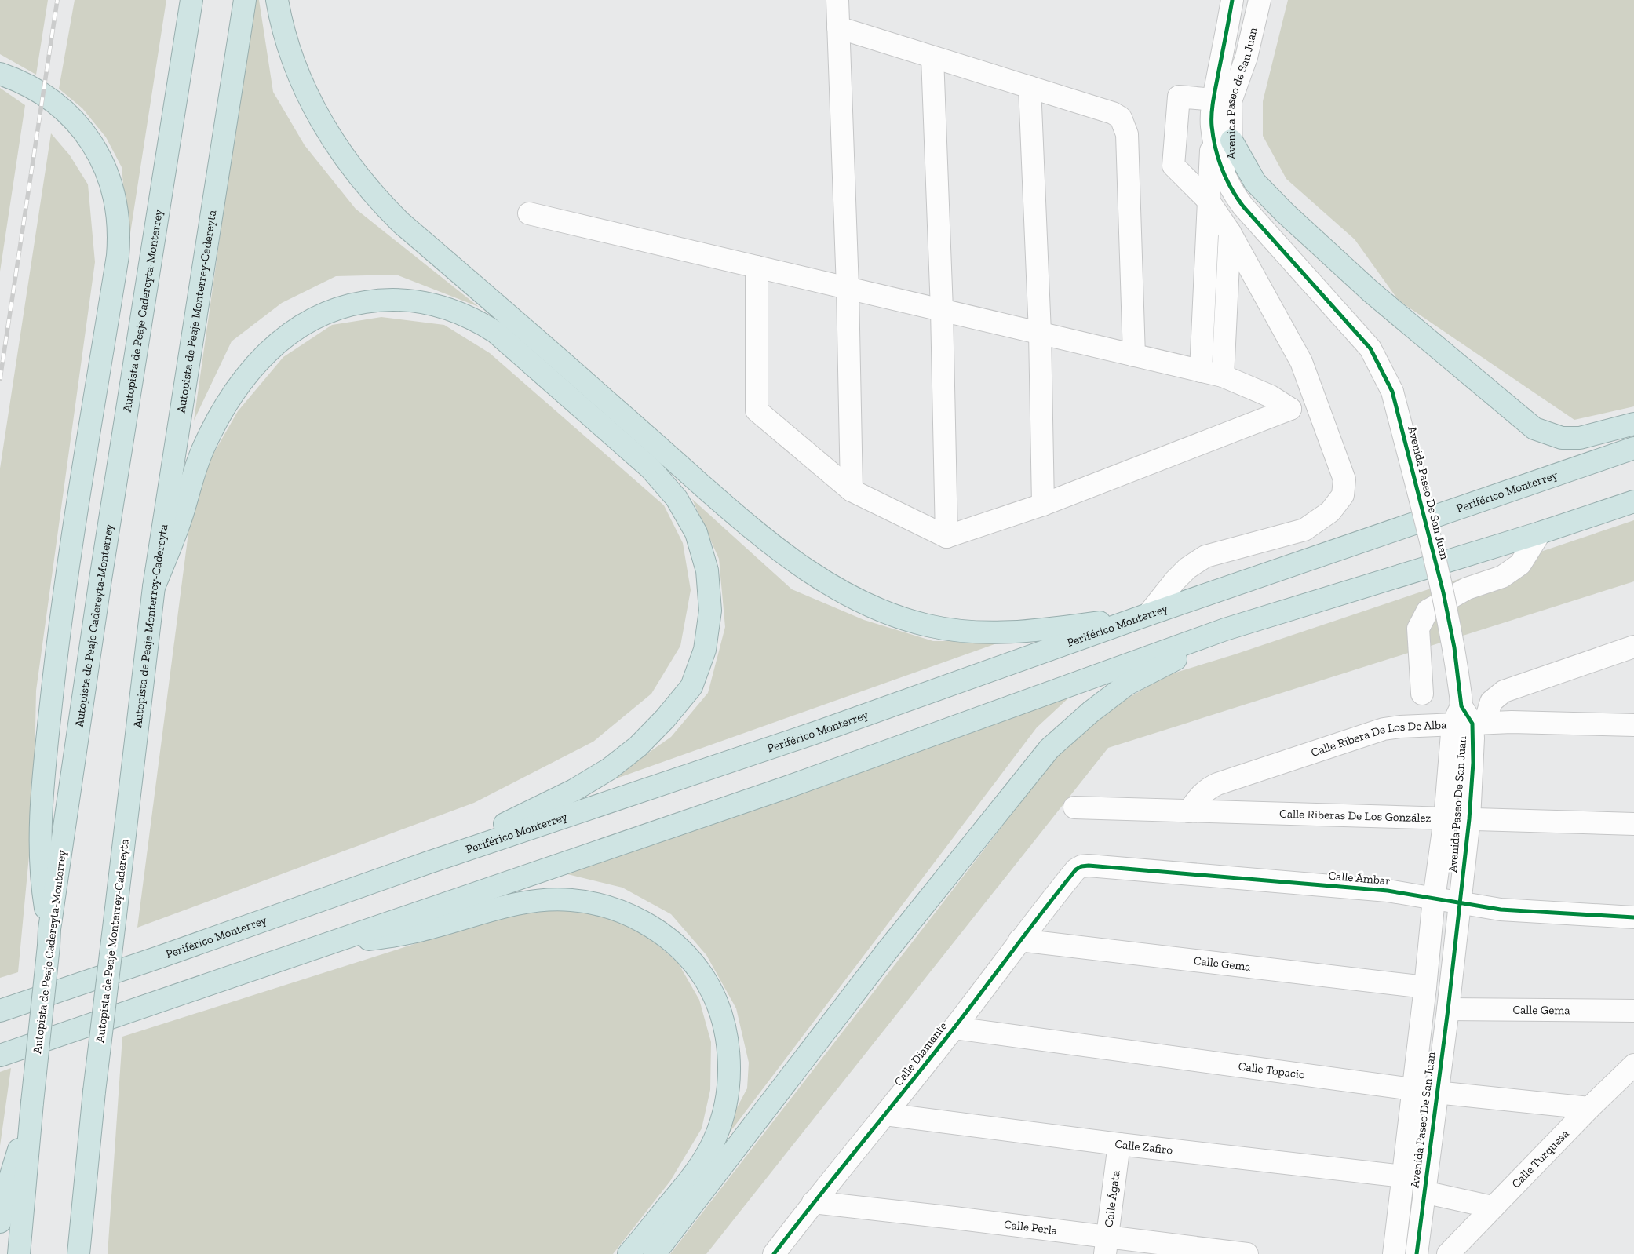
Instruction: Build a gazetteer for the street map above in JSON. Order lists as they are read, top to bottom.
{
  "streets": {
    "highway": ["Autopista de Peaje Monterrey-Cadereyta", "Autopista de Peaje Cadereyta-Monterrey", "Periférico Monterrey"],
    "street": [
      "Avenida Paseo de San Juan",
      "Avenida Paseo De San Juan",
      "Calle Ribera De Los De Alba",
      "Calle Riberas De Los González",
      "Calle Ámbar",
      "Calle Gema",
      "Calle Diamante",
      "Calle Topacio",
      "Calle Zafiro",
      "Calle Turquesa",
      "Calle Ágata",
      "Calle Perla"
    ]
  },
  "crossings": [
    ["Avenida Paseo de San Juan", "Avenida Paseo De San Juan"],
    ["Avenida Paseo De San Juan", "Calle Ribera De Los De Alba"],
    ["Avenida Paseo De San Juan", "Calle Riberas De Los González"],
    ["Avenida Paseo De San Juan", "Calle Ámbar"],
    ["Avenida Paseo De San Juan", "Calle Gema"],
    ["Avenida Paseo De San Juan", "Calle Topacio"],
    ["Avenida Paseo De San Juan", "Calle Zafiro"],
    ["Calle Ribera De Los De Alba", "Calle Riberas De Los González"],
    ["Calle Ámbar", "Calle Diamante"],
    ["Calle Gema", "Calle Diamante"],
    ["Calle Diamante", "Calle Topacio"],
    ["Calle Diamante", "Calle Zafiro"],
    ["Calle Diamante", "Calle Perla"],
    ["Calle Topacio", "Calle Turquesa"],
    ["Calle Zafiro", "Calle Ágata"],
    ["Calle Ágata", "Calle Perla"]
  ]
}
